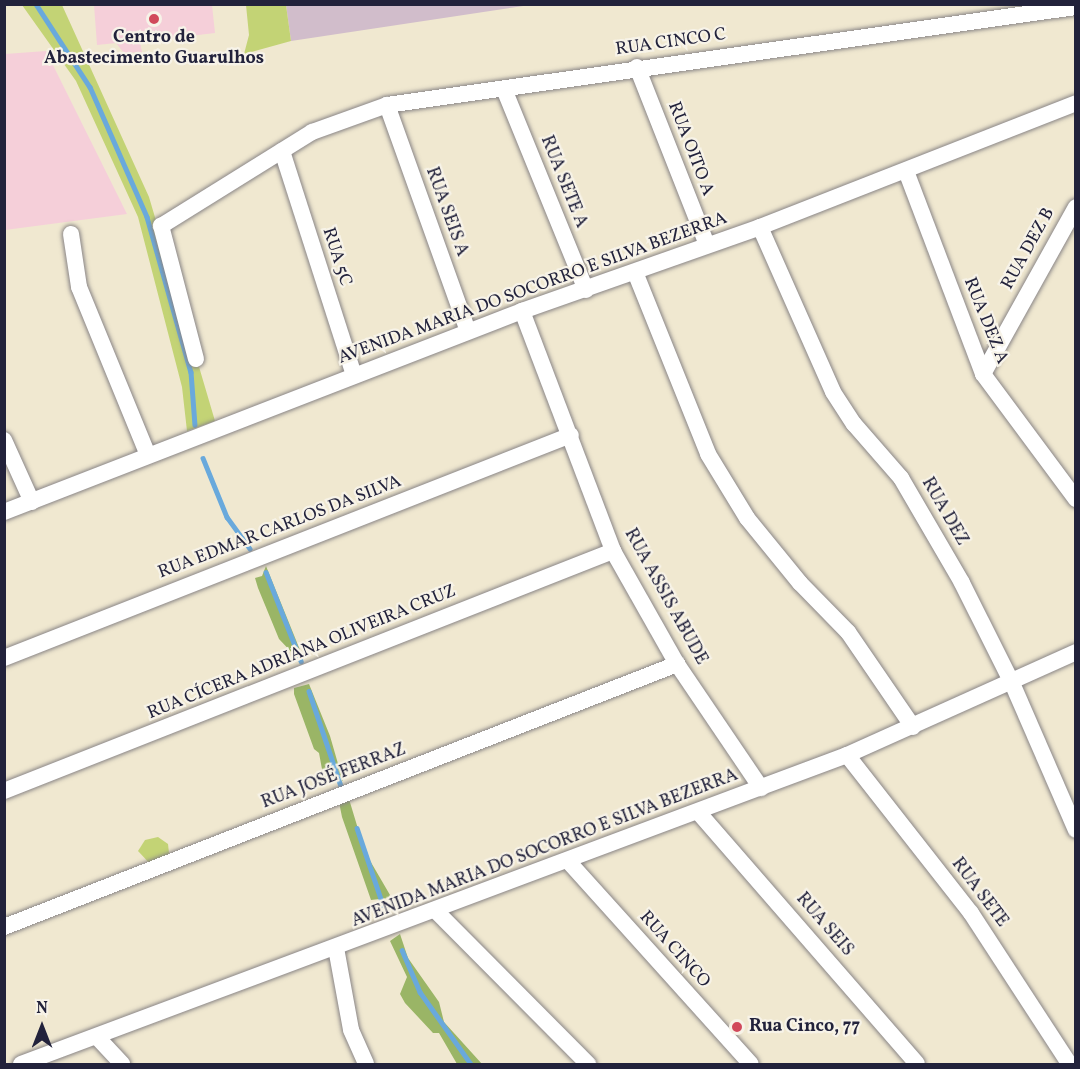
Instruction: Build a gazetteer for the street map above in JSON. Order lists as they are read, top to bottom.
{
  "streets": {
    "street": [
      "RUA CINCO C",
      "RUA OITO A",
      "RUA SETE A",
      "RUA SEIS A",
      "RUA DEZ B",
      "RUA 5C",
      "AVENIDA MARIA DO SOCORRO E SILVA BEZERRA",
      "RUA DEZ A",
      "RUA DEZ",
      "RUA EDMAR CARLOS DA SILVA",
      "RUA ASSIS ABUDE",
      "RUA CÍCERA ADRIANA OLIVEIRA CRUZ",
      "RUA JOSÉ FERRAZ",
      "RUA SETE",
      "RUA SEIS",
      "RUA CINCO"
    ]
  },
  "crossings": [
    ["RUA CINCO C", "RUA OITO A"],
    ["RUA CINCO C", "RUA SETE A"],
    ["RUA CINCO C", "RUA SEIS A"],
    ["RUA CINCO C", "RUA 5C"],
    ["RUA OITO A", "AVENIDA MARIA DO SOCORRO E SILVA BEZERRA"],
    ["RUA SETE A", "AVENIDA MARIA DO SOCORRO E SILVA BEZERRA"],
    ["RUA SEIS A", "AVENIDA MARIA DO SOCORRO E SILVA BEZERRA"],
    ["RUA DEZ B", "RUA DEZ A"],
    ["RUA 5C", "AVENIDA MARIA DO SOCORRO E SILVA BEZERRA"],
    ["AVENIDA MARIA DO SOCORRO E SILVA BEZERRA", "RUA DEZ A"],
    ["AVENIDA MARIA DO SOCORRO E SILVA BEZERRA", "RUA DEZ"],
    ["AVENIDA MARIA DO SOCORRO E SILVA BEZERRA", "RUA ASSIS ABUDE"],
    ["AVENIDA MARIA DO SOCORRO E SILVA BEZERRA", "RUA SETE"],
    ["AVENIDA MARIA DO SOCORRO E SILVA BEZERRA", "RUA SEIS"],
    ["AVENIDA MARIA DO SOCORRO E SILVA BEZERRA", "RUA CINCO"],
    ["RUA EDMAR CARLOS DA SILVA", "RUA ASSIS ABUDE"],
    ["RUA ASSIS ABUDE", "RUA CÍCERA ADRIANA OLIVEIRA CRUZ"],
    ["RUA ASSIS ABUDE", "RUA JOSÉ FERRAZ"]
  ],
  "places": ["Centro de Abastecimento Guarulhos", "Rua Cinco, 77"],
  "north": "top"
}
